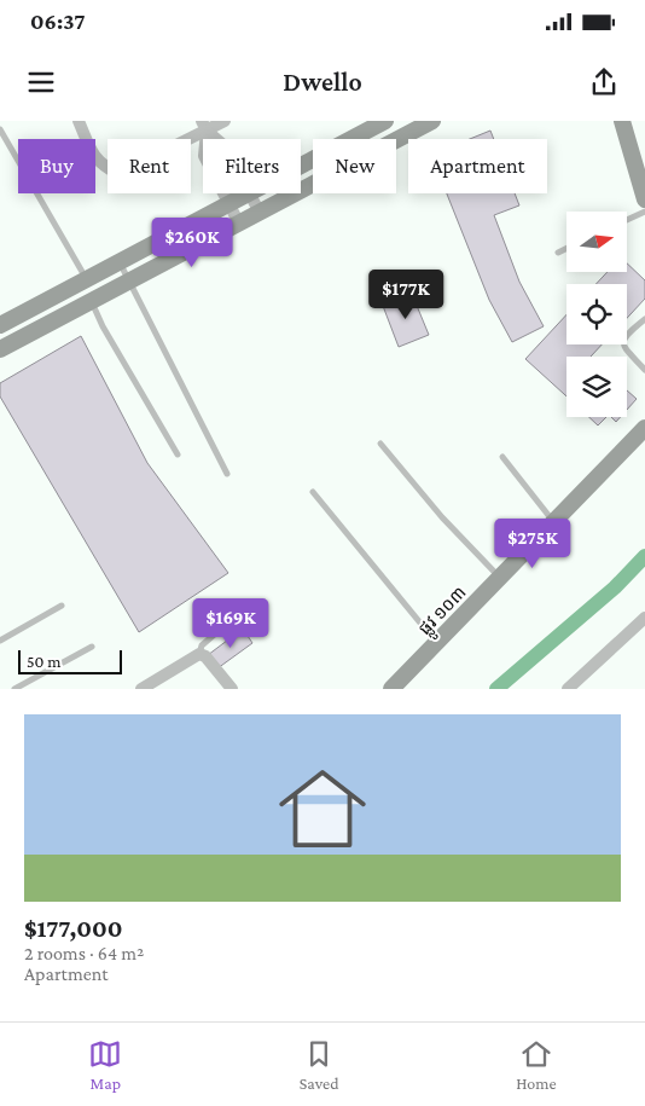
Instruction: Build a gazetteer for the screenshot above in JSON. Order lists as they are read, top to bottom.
{
  "streets": {
    "main road": ["ផ្លូវ ១០៣"]
  },
  "scale_bar": "50 m",
  "north": "right",
  "page": {
    "status": "06:37",
    "header": "Dwello",
    "chip": [
      "Buy",
      "Rent",
      "Filters",
      "New",
      "Apartment"
    ],
    "price": [
      "$260K",
      "$177K",
      "$275K",
      "$169K"
    ],
    "scale": "50 m",
    "list": [
      {
        "name": "$177,000",
        "note": "2 rooms · 64 m² · Apartment"
      }
    ],
    "tabs": ["Map", "Saved", "Home"]
  }
}
